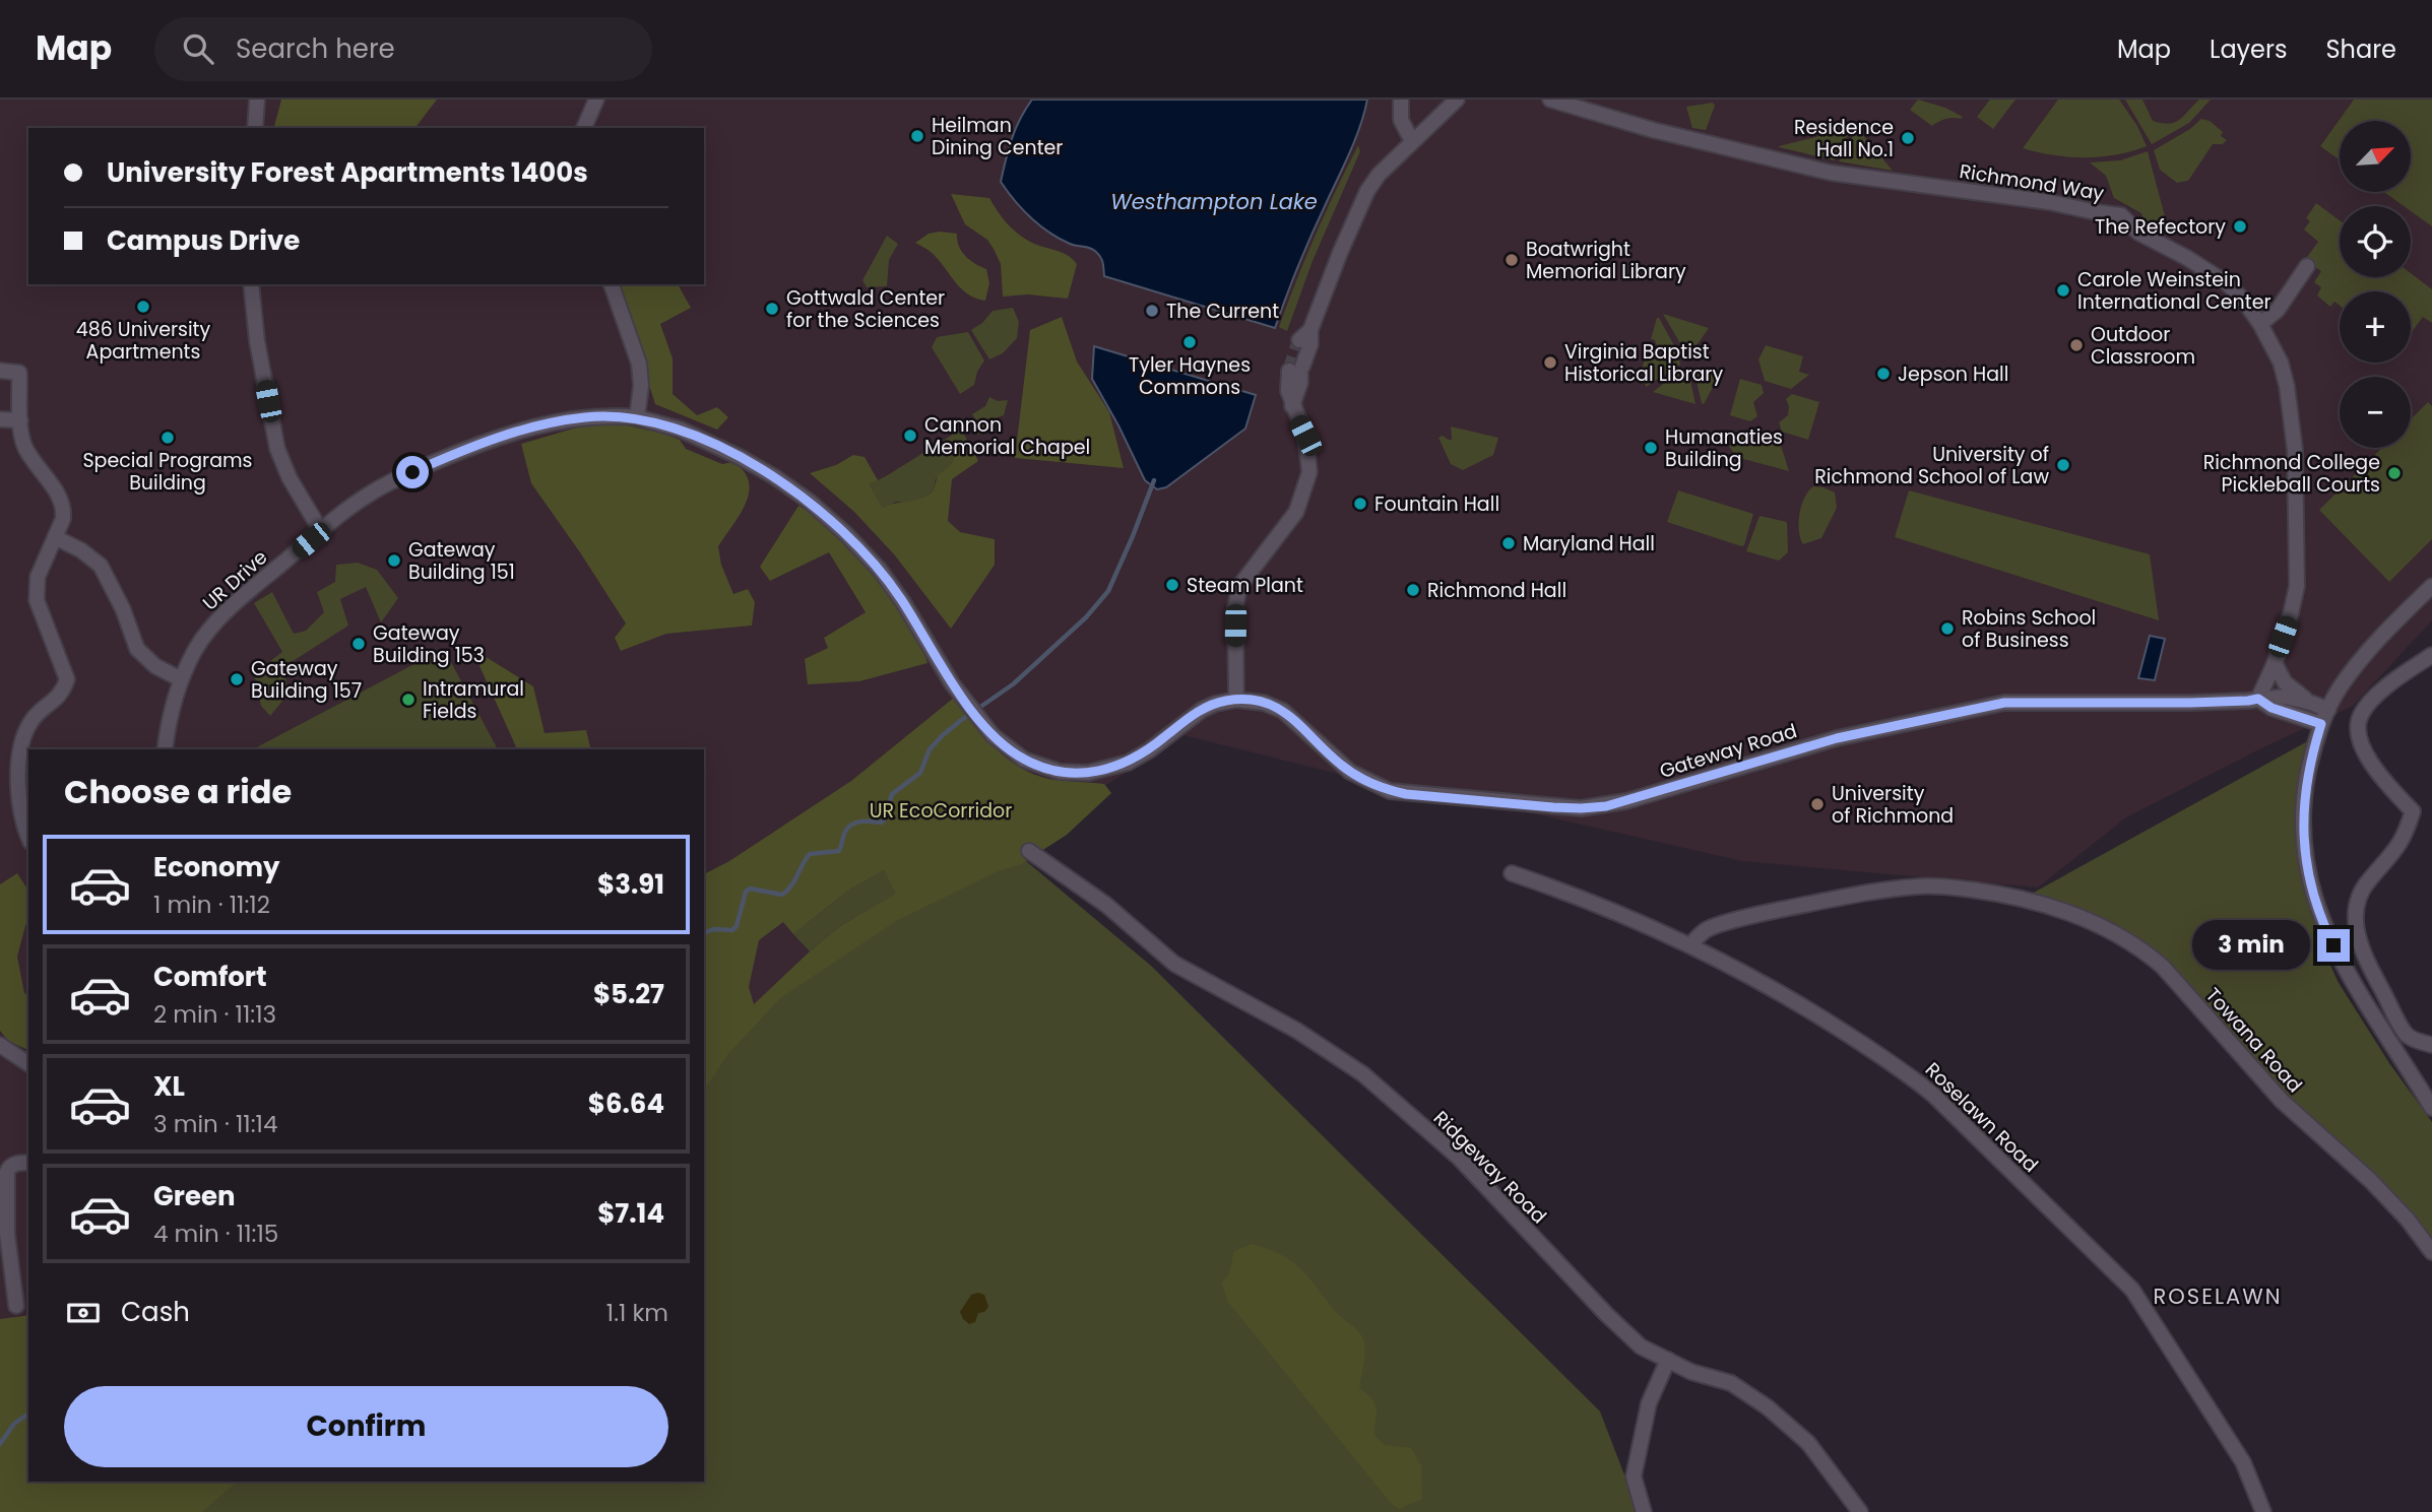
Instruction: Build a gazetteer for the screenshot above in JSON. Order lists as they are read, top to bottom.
{
  "streets": {
    "street": [
      "Richmond Way",
      "UR Drive",
      "Gateway Road",
      "Towana Road",
      "Roselawn Road",
      "Ridgeway Road"
    ]
  },
  "crossings": [
    ["Richmond Way", "Gateway Road"],
    ["UR Drive", "Gateway Road"],
    ["Towana Road", "Roselawn Road"]
  ],
  "districts": ["ROSELAWN"],
  "water": ["Westhampton Lake"],
  "parks": ["UR EcoCorridor"],
  "places": [
    "Heilman Dining Center",
    "Residence Hall No.1",
    "The Refectory",
    "Boatwright Memorial Library",
    "Carole Weinstein International Center",
    "486 University Apartments",
    "Gottwald Center for the Sciences",
    "The Current",
    "Tyler Haynes Commons",
    "Outdoor Classroom",
    "Virginia Baptist Historical Library",
    "Jepson Hall",
    "Cannon Memorial Chapel",
    "Special Programs Building",
    "Humanaties Building",
    "University of Richmond School of Law",
    "Richmond College Pickleball Courts",
    "Fountain Hall",
    "Maryland Hall",
    "Gateway Building 151",
    "Steam Plant",
    "Richmond Hall",
    "Robins School of Business",
    "Gateway Building 153",
    "Gateway Building 157",
    "Intramural Fields",
    "University of Richmond"
  ],
  "north": "top right",
  "page": {
    "header": "Map",
    "search": "Search here",
    "nav": ["Map", "Layers", "Share"],
    "map_buttons": ["+", "−"],
    "banner": ["University Forest Apartments 1400s", "Campus Drive"],
    "heading": "Choose a ride",
    "list": [
      {
        "name": "Economy",
        "note": "1 min · 11:12",
        "value": "$3.91"
      },
      {
        "name": "Comfort",
        "note": "2 min · 11:13",
        "value": "$5.27"
      },
      {
        "name": "XL",
        "note": "3 min · 11:14",
        "value": "$6.64"
      },
      {
        "name": "Green",
        "note": "4 min · 11:15",
        "value": "$7.14"
      }
    ],
    "bubble": "3 min",
    "pay": ["Cash", "1.1 km"],
    "buttons": "Confirm"
  }
}
